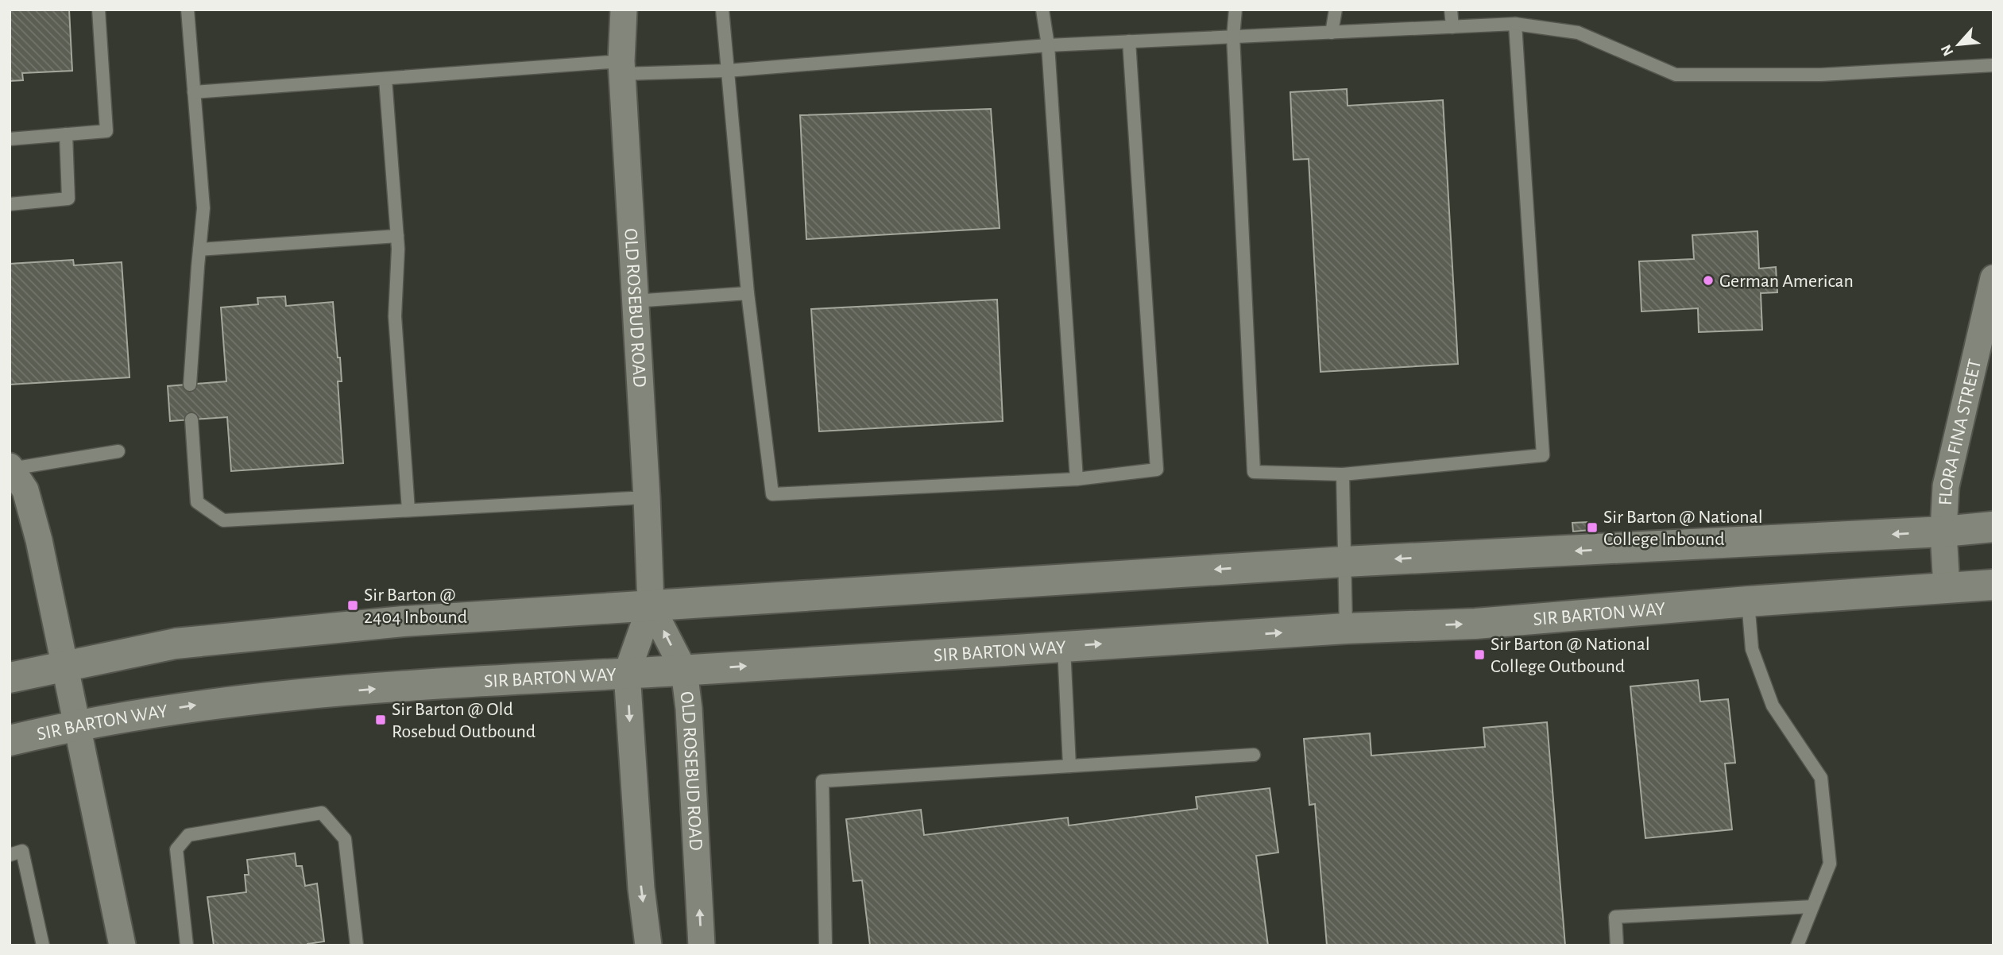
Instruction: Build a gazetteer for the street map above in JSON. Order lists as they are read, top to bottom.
{
  "streets": {
    "main road": ["SIR BARTON WAY"],
    "street": ["OLD ROSEBUD ROAD", "FLORA FINA STREET"]
  },
  "crossings": [
    ["OLD ROSEBUD ROAD", "SIR BARTON WAY"],
    ["FLORA FINA STREET", "SIR BARTON WAY"]
  ],
  "places": {
    "other": ["German American"],
    "transit": [
      "Sir Barton @ National College Inbound",
      "Sir Barton @ 2404 Inbound",
      "Sir Barton @ National College Outbound",
      "Sir Barton @ Old Rosebud Outbound"
    ]
  },
  "north": "bottom left"
}
